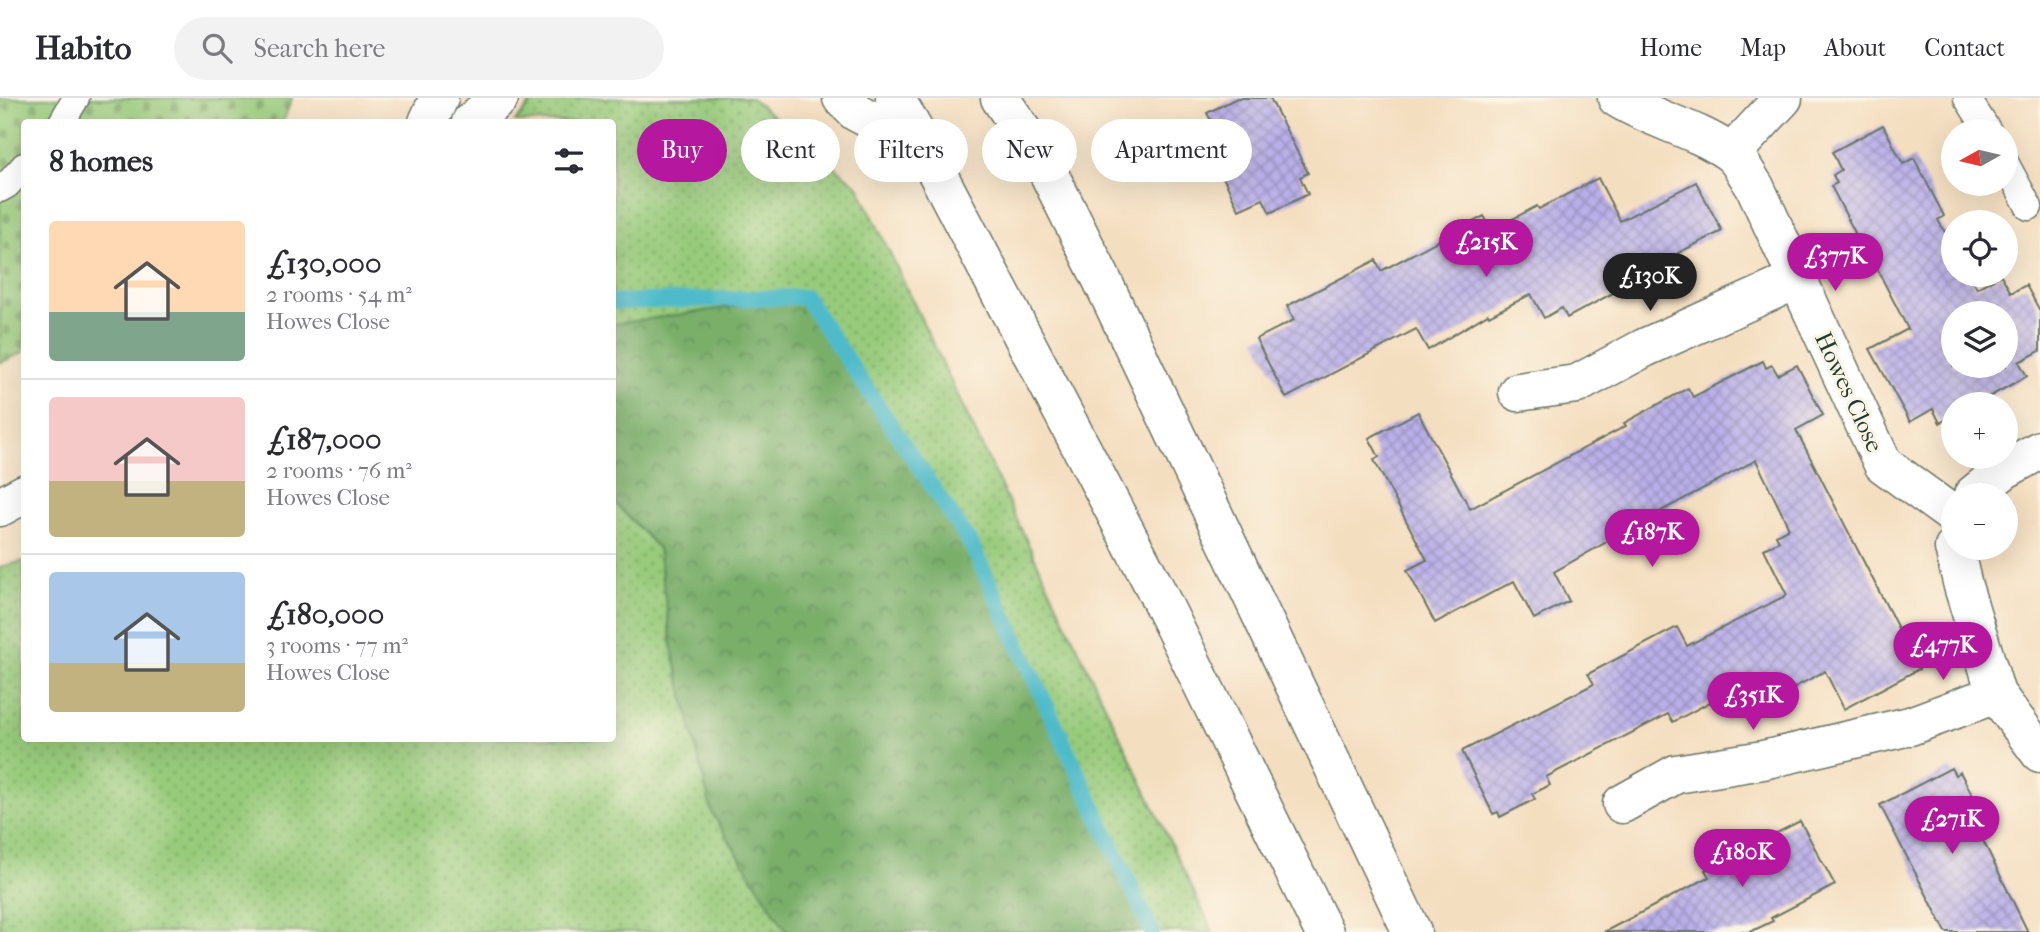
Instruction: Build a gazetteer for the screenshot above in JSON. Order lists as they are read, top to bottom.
{
  "streets": {
    "main road": ["Howes Close"]
  },
  "north": "left",
  "page": {
    "header": "Habito",
    "search": "Search here",
    "nav": [
      "Home",
      "Map",
      "About",
      "Contact"
    ],
    "map_buttons": ["+", "−"],
    "chip": [
      "Buy",
      "Rent",
      "Filters",
      "New",
      "Apartment"
    ],
    "heading": "8 homes",
    "list": [
      {
        "name": "£130,000",
        "note": "2 rooms · 54 m² · Howes Close"
      },
      {
        "name": "£187,000",
        "note": "2 rooms · 76 m² · Howes Close"
      },
      {
        "name": "£180,000",
        "note": "3 rooms · 77 m² · Howes Close"
      }
    ],
    "price": [
      "£215K",
      "£377K",
      "£130K",
      "£187K",
      "£477K",
      "£351K",
      "£271K",
      "£180K"
    ]
  }
}
